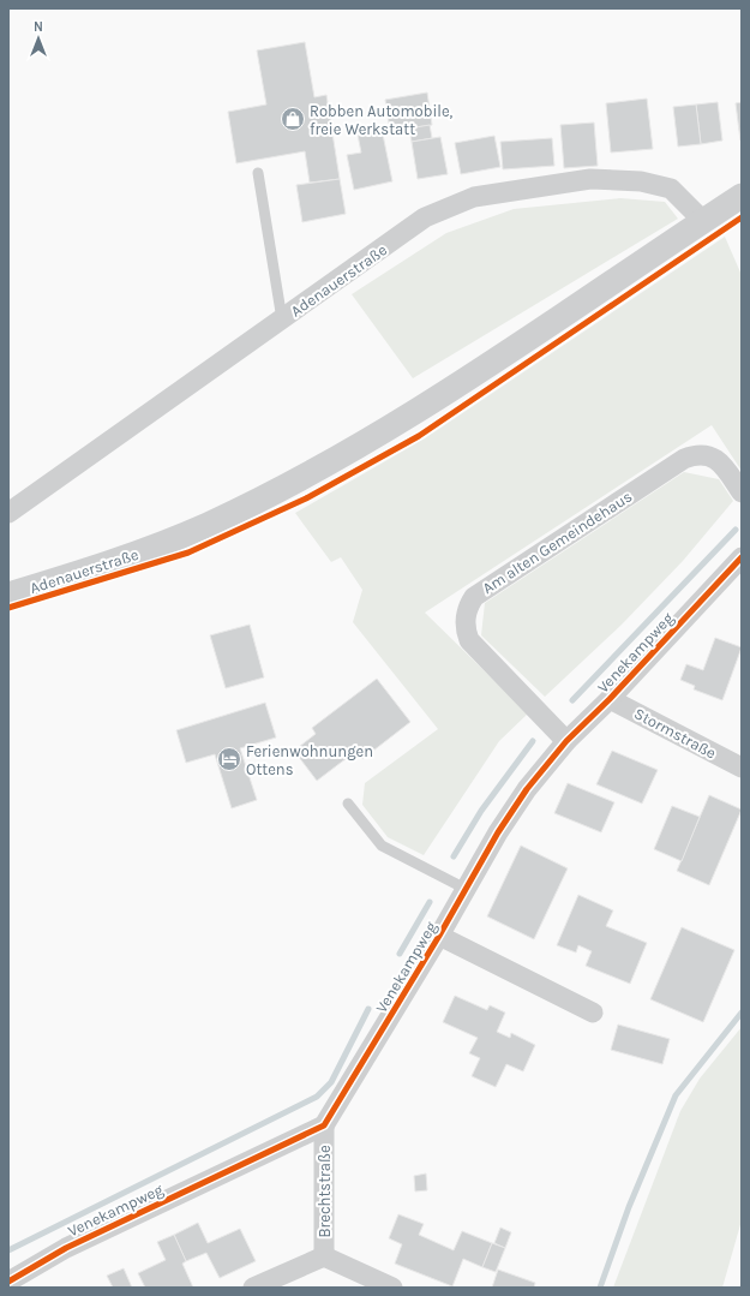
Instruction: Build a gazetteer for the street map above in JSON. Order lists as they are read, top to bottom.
{
  "streets": {
    "street": [
      "Adenauerstraße",
      "Am alten Gemeindehaus",
      "Venekampweg",
      "Stormstraße",
      "Brechtstraße"
    ]
  },
  "crossings": [
    ["Am alten Gemeindehaus", "Venekampweg"],
    ["Venekampweg", "Stormstraße"],
    ["Venekampweg", "Brechtstraße"]
  ],
  "places": {
    "shop": ["Robben Automobile, freie Werkstatt"],
    "hotel": ["Ferienwohnungen Ottens"]
  },
  "north": "top"
}
